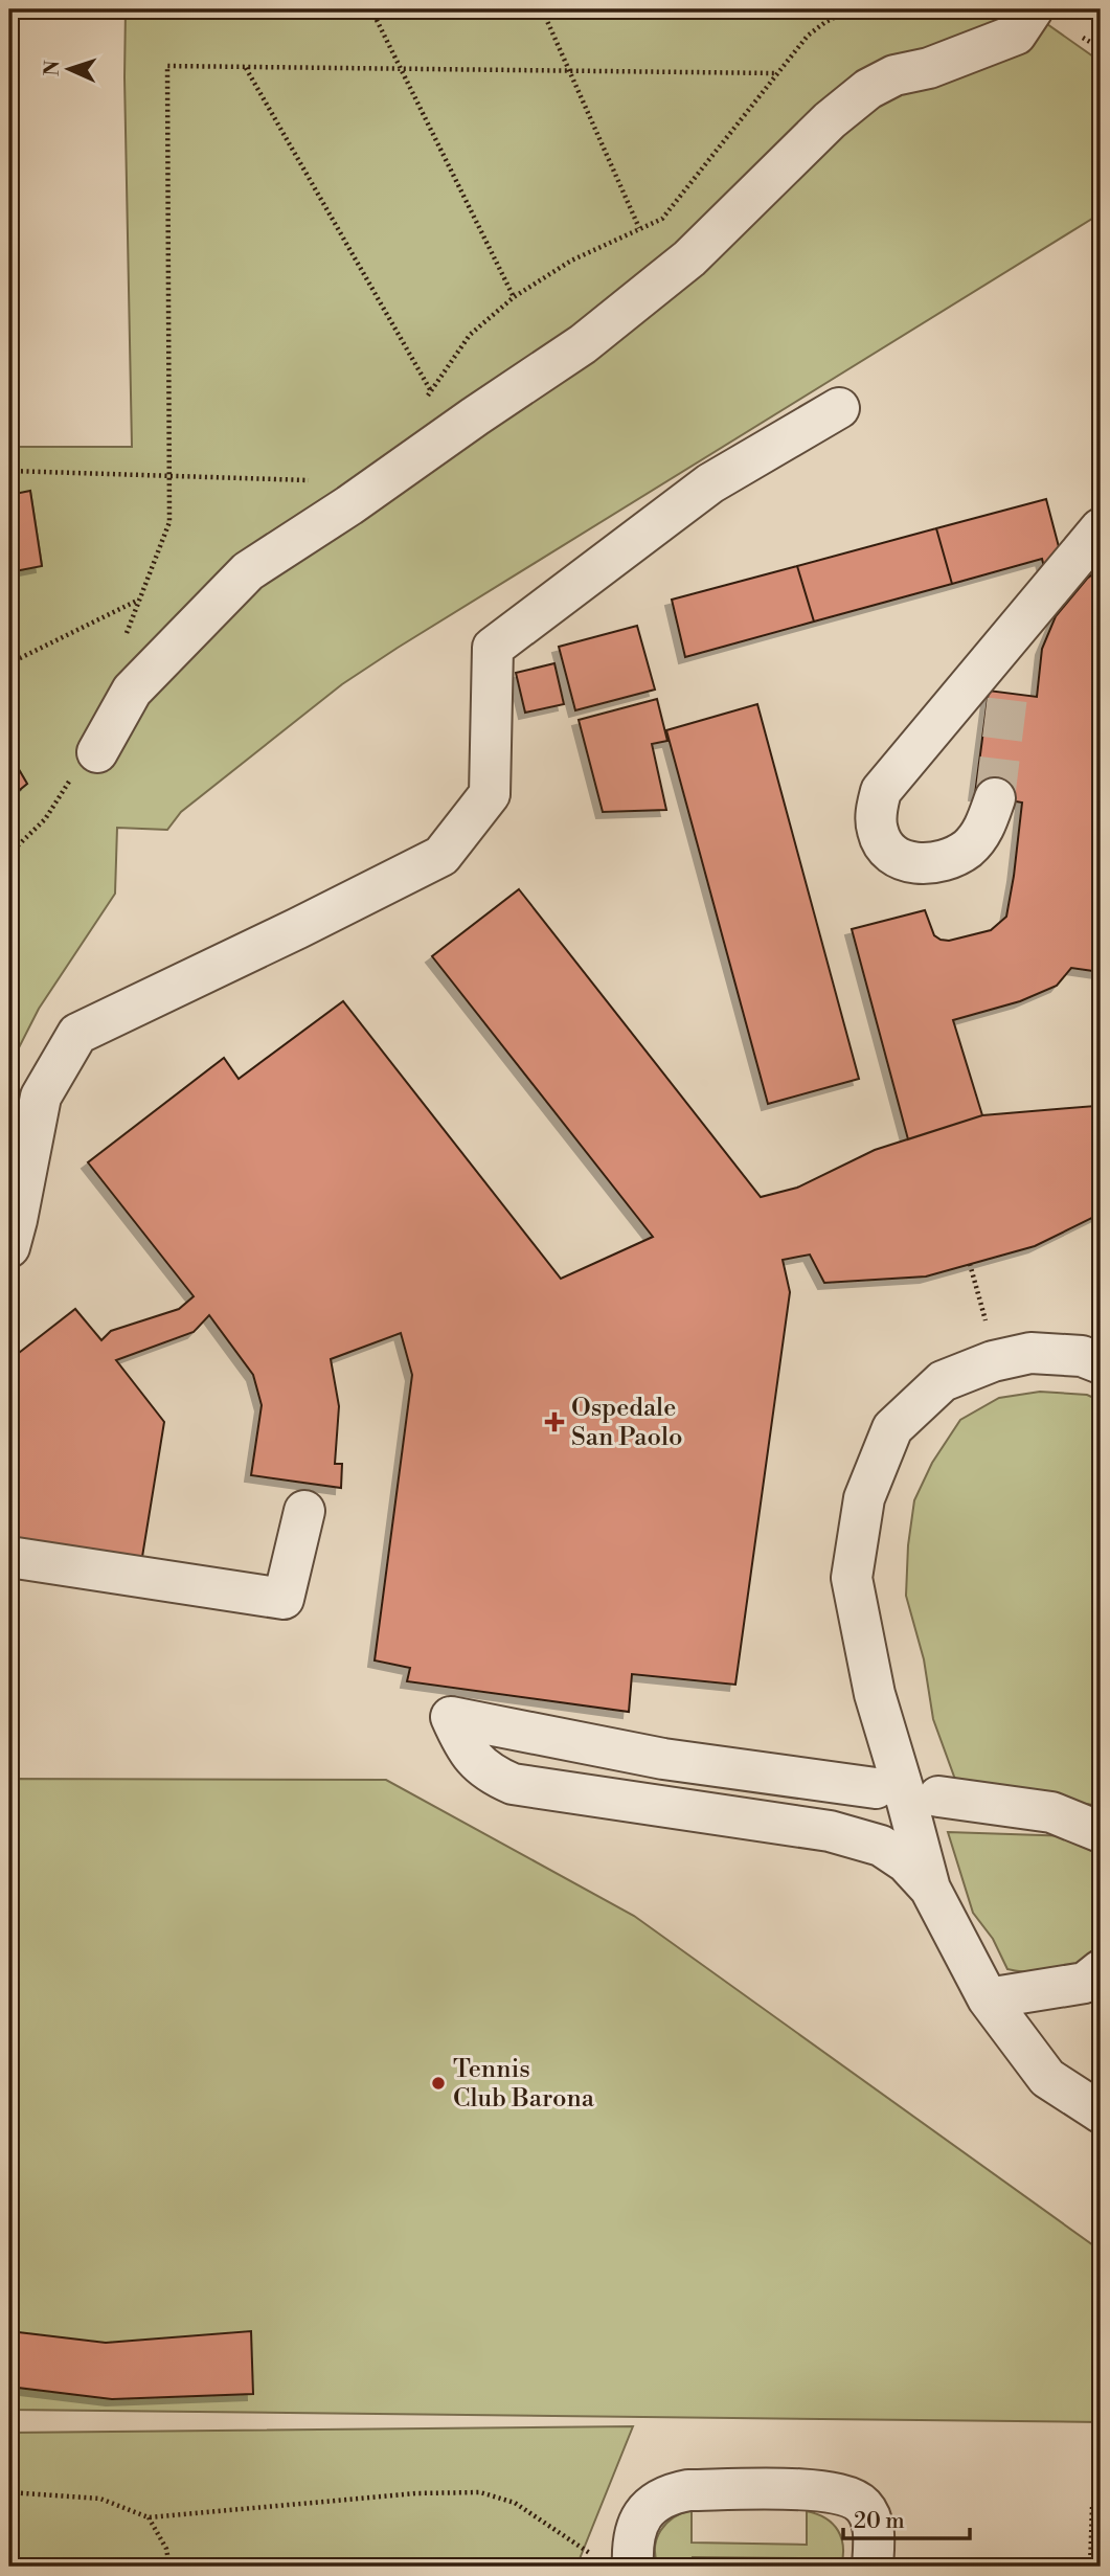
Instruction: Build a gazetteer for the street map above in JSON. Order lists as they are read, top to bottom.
{
  "places": {
    "health": ["Ospedale San Paolo"],
    "other": ["Tennis Club Barona"]
  },
  "scale_bar": "20 m",
  "north": "left"
}
